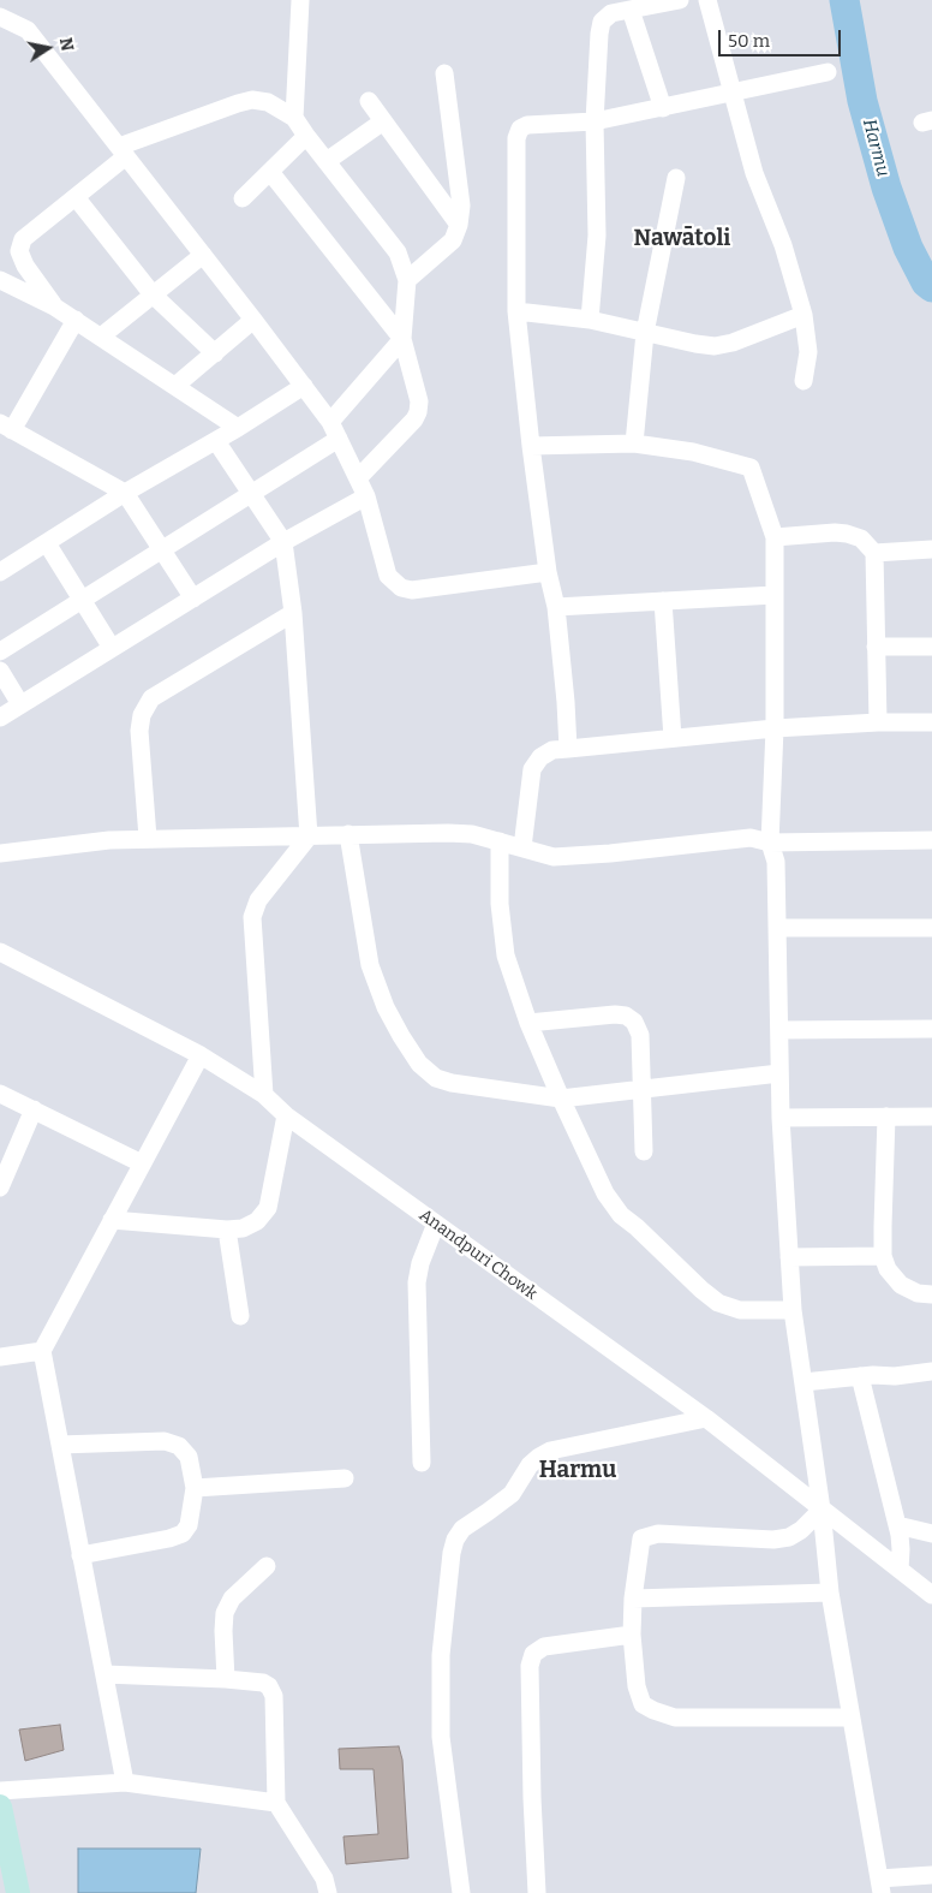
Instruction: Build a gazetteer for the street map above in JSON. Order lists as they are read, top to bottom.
{
  "streets": {
    "street": ["Anandpuri Chowk"]
  },
  "districts": ["Nawātoli", "Harmu"],
  "water": ["Harmu"],
  "scale_bar": "50 m",
  "north": "right"
}
